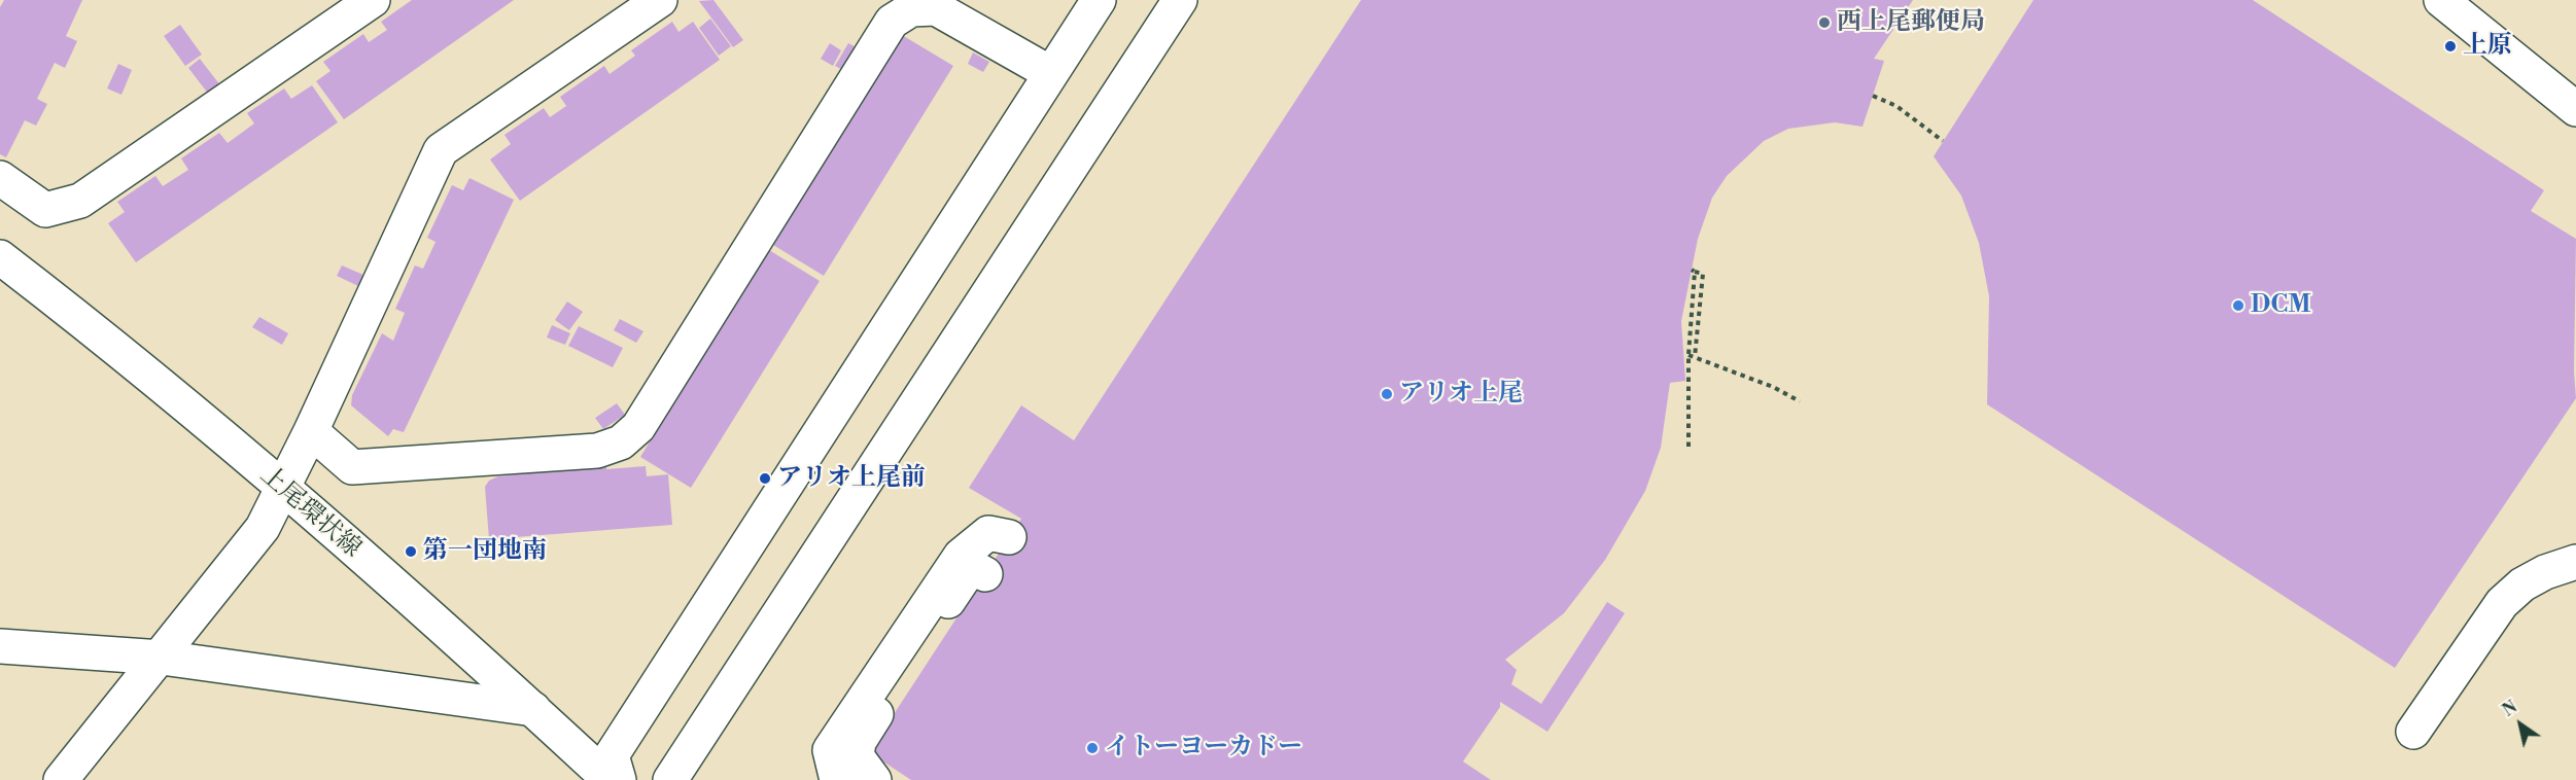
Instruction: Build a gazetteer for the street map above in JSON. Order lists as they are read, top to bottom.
{
  "streets": {
    "street": ["上尾環状線"]
  },
  "places": [
    "西上尾郵便局",
    "上原",
    "DCM",
    "アリオ上尾",
    "アリオ上尾前",
    "第一団地南",
    "イトーヨーカドー"
  ],
  "north": "top left"
}
